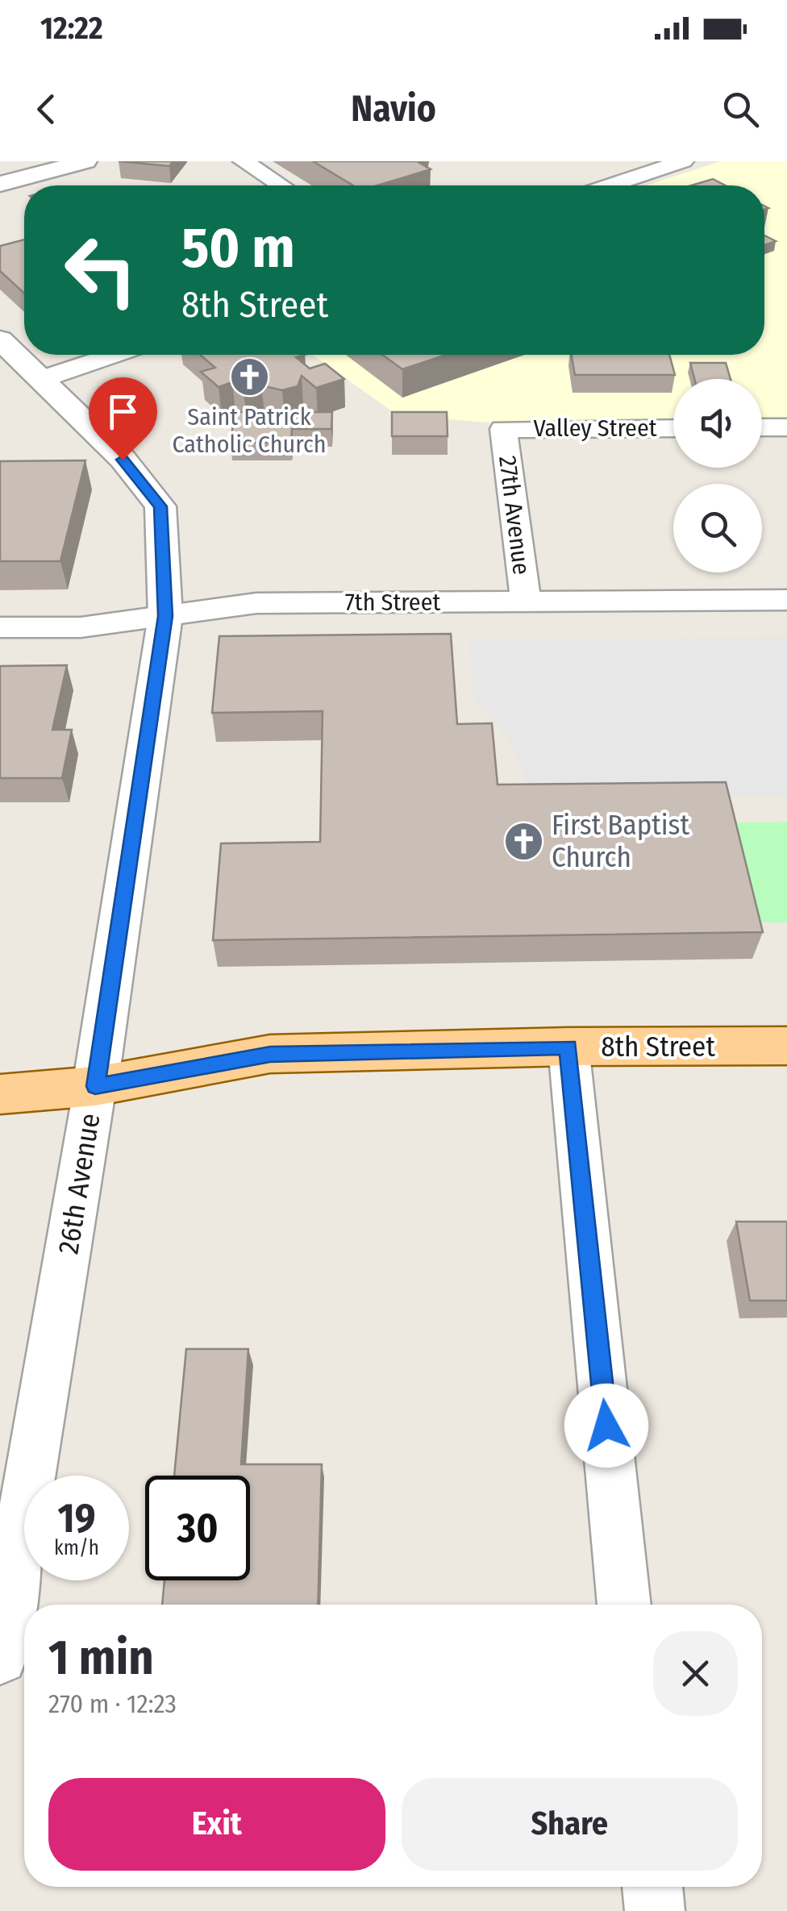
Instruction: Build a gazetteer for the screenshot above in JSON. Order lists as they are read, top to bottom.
{
  "streets": {
    "main road": ["8th Street"],
    "street": [
      "Valley Street",
      "27th Avenue",
      "7th Street",
      "26th Avenue"
    ]
  },
  "crossings": [
    ["Valley Street", "27th Avenue"],
    ["27th Avenue", "7th Street"],
    ["7th Street", "26th Avenue"],
    ["8th Street", "26th Avenue"]
  ],
  "places": {
    "church": ["Saint Patrick Catholic Church", "First Baptist Church"]
  },
  "page": {
    "status": "12:22",
    "header": "Navio",
    "turn": ["50 m", "8th Street"],
    "speed": "19 km/h",
    "limit": "30",
    "heading": ["1 min", "270 m · 12:23"],
    "buttons": ["Exit", "Share"]
  }
}
